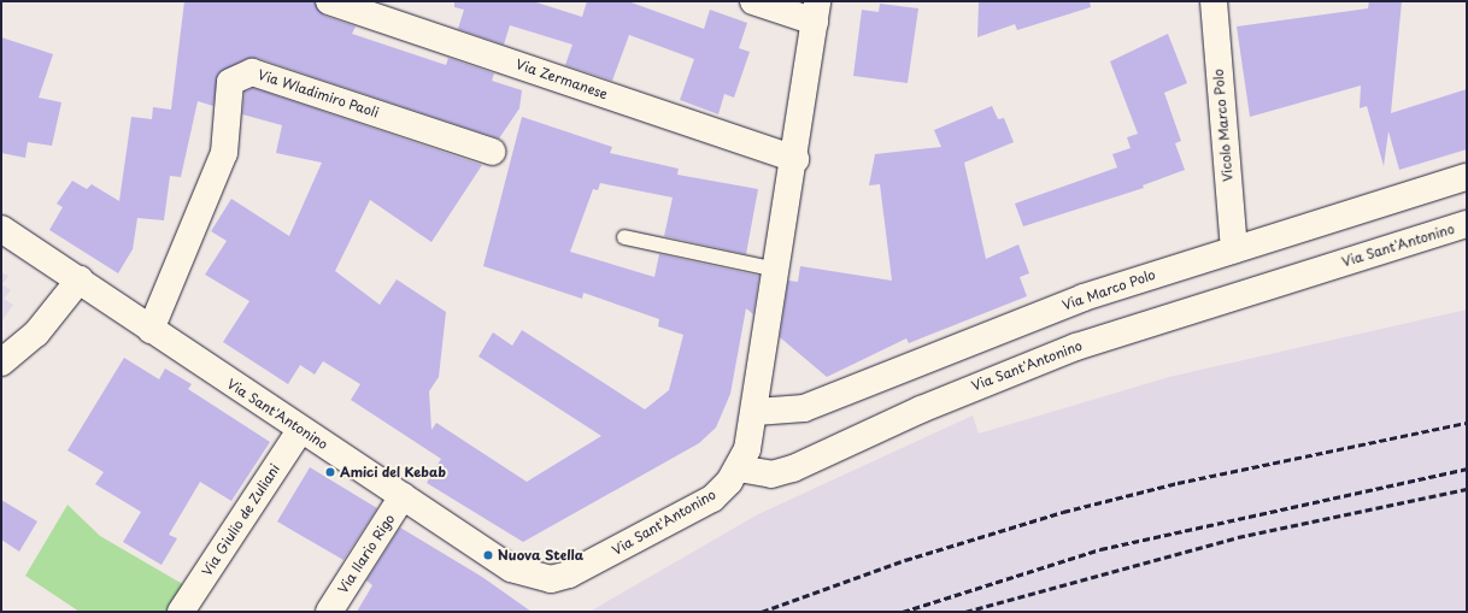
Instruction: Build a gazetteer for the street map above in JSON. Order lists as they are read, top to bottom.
{
  "streets": {
    "street": [
      "Via Zermanese",
      "Via Wladimiro Paoli",
      "Vicolo Marco Polo",
      "Via Sant'Antonino",
      "Via Marco Polo",
      "Via Giulio de Zuliani",
      "Via Ilario Rigo"
    ]
  },
  "crossings": [
    ["Via Wladimiro Paoli", "Via Sant'Antonino"],
    ["Vicolo Marco Polo", "Via Marco Polo"],
    ["Via Sant'Antonino", "Via Giulio de Zuliani"],
    ["Via Sant'Antonino", "Via Ilario Rigo"]
  ],
  "places": ["Amici del Kebab", "Nuova Stella"]
}
